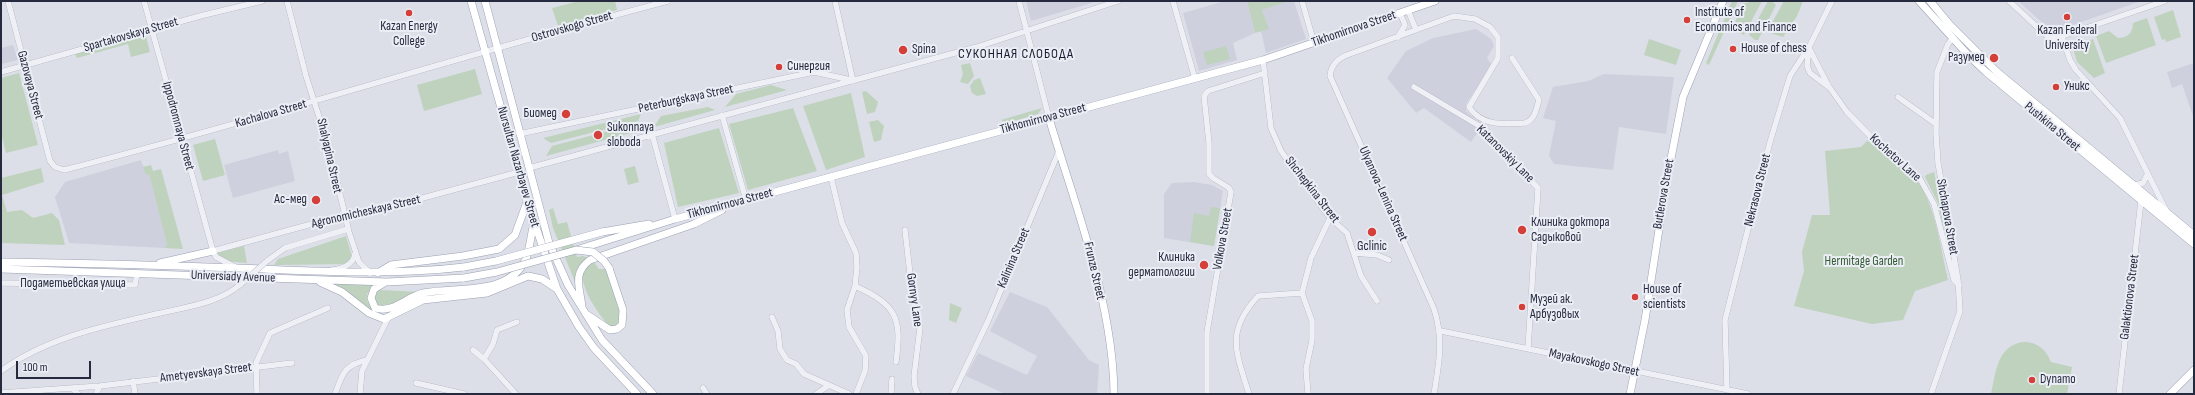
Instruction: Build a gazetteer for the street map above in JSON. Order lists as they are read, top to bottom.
{
  "streets": {
    "main road": [
      "Tikhomirnova Street",
      "Pushkina Street",
      "Nursultan Nazarbayev Street",
      "Butlerova Street",
      "Frunze Street",
      "Universiady Avenue"
    ],
    "street": [
      "Ostrovskogo Street",
      "Spartakovskaya Street",
      "Gazovaya Street",
      "Peterburgskaya Street",
      "Kachalova Street",
      "Ippodromnaya Street",
      "Katanovskiy Lane",
      "Shalyapina Street",
      "Kochetov Lane",
      "Shchepkina Street",
      "Nekrasova Street",
      "Ulyanova-Lenina Street",
      "Agronomicheskaya Street",
      "Shchapova Street",
      "Volkova Street",
      "Kalinina Street",
      "Подаметьевская улица",
      "Galaktionova Street",
      "Gornyy Lane",
      "Mayakovskogo Street",
      "Ametyevskaya Street"
    ]
  },
  "crossings": [
    ["Ostrovskogo Street", "Kachalova Street"],
    ["Ostrovskogo Street", "Nursultan Nazarbayev Street"],
    ["Tikhomirnova Street", "Shchepkina Street"],
    ["Tikhomirnova Street", "Ulyanova-Lenina Street"],
    ["Tikhomirnova Street", "Universiady Avenue"],
    ["Spartakovskaya Street", "Gazovaya Street"],
    ["Spartakovskaya Street", "Ippodromnaya Street"],
    ["Gazovaya Street", "Kachalova Street"],
    ["Peterburgskaya Street", "Nursultan Nazarbayev Street"],
    ["Kachalova Street", "Ippodromnaya Street"],
    ["Kachalova Street", "Shalyapina Street"],
    ["Kachalova Street", "Nursultan Nazarbayev Street"],
    ["Ippodromnaya Street", "Agronomicheskaya Street"],
    ["Pushkina Street", "Shchapova Street"],
    ["Pushkina Street", "Galaktionova Street"],
    ["Katanovskiy Lane", "Mayakovskogo Street"],
    ["Shalyapina Street", "Agronomicheskaya Street"],
    ["Shalyapina Street", "Universiady Avenue"],
    ["Kochetov Lane", "Nekrasova Street"],
    ["Kochetov Lane", "Shchapova Street"],
    ["Nursultan Nazarbayev Street", "Agronomicheskaya Street"],
    ["Shchepkina Street", "Volkova Street"],
    ["Nekrasova Street", "Mayakovskogo Street"],
    ["Ulyanova-Lenina Street", "Mayakovskogo Street"],
    ["Butlerova Street", "Mayakovskogo Street"],
    ["Kalinina Street", "Frunze Street"],
    ["Universiady Avenue", "Подаметьевская улица"]
  ],
  "districts": ["СУКОННАЯ СЛОБОДА"],
  "parks": ["Hermitage Garden"],
  "places": [
    "Kazan Energy College",
    "Kazan Federal University",
    "Institute of Economics and Finance",
    "House of chess",
    "Spina",
    "Разумед",
    "Синергия",
    "Уникс",
    "Биомед",
    "Sukonnaya sloboda",
    "Ас-мед",
    "Клиника доктора Садыковой",
    "Gclinic",
    "Клиника дерматологии",
    "House of scientists",
    "Музей ак. Арбузовых",
    "Dynamo"
  ],
  "scale_bar": "100 m"
}
